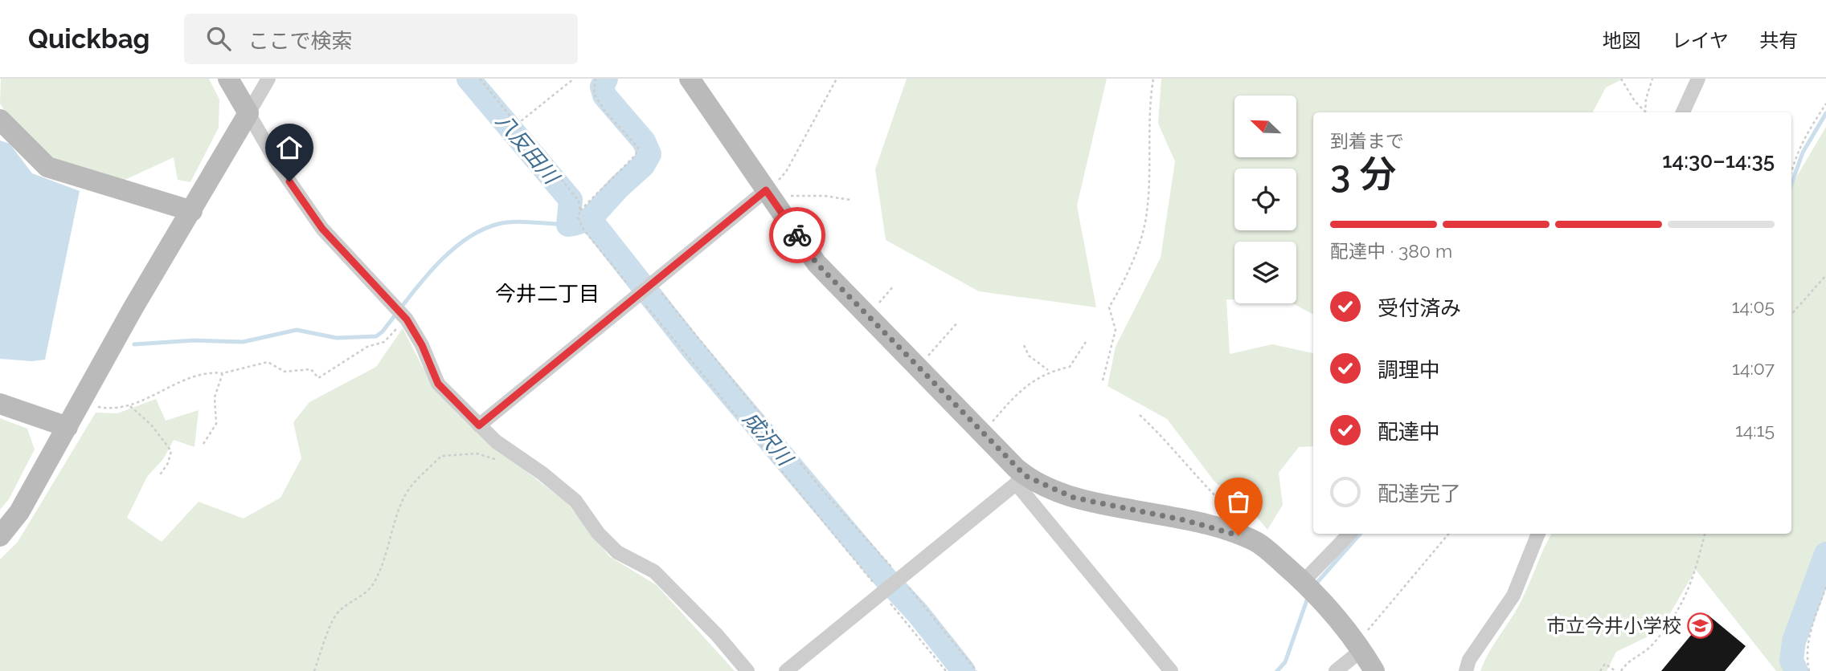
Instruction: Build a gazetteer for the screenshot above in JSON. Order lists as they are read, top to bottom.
{
  "districts": ["今井二丁目"],
  "water": ["八反田川", "成沢川"],
  "places": {
    "school or university": ["市立今井小学校"]
  },
  "north": "top left",
  "page": {
    "header": "Quickbag",
    "search": "ここで検索",
    "nav": ["地図", "レイヤ", "共有"],
    "heading": ["3 分", "到着まで", "14:30–14:35"],
    "bar": "配達中 · 380 m",
    "list": [
      ["受付済み", "14:05"],
      ["調理中", "14:07"],
      ["配達中", "14:15"],
      "配達完了"
    ]
  }
}
